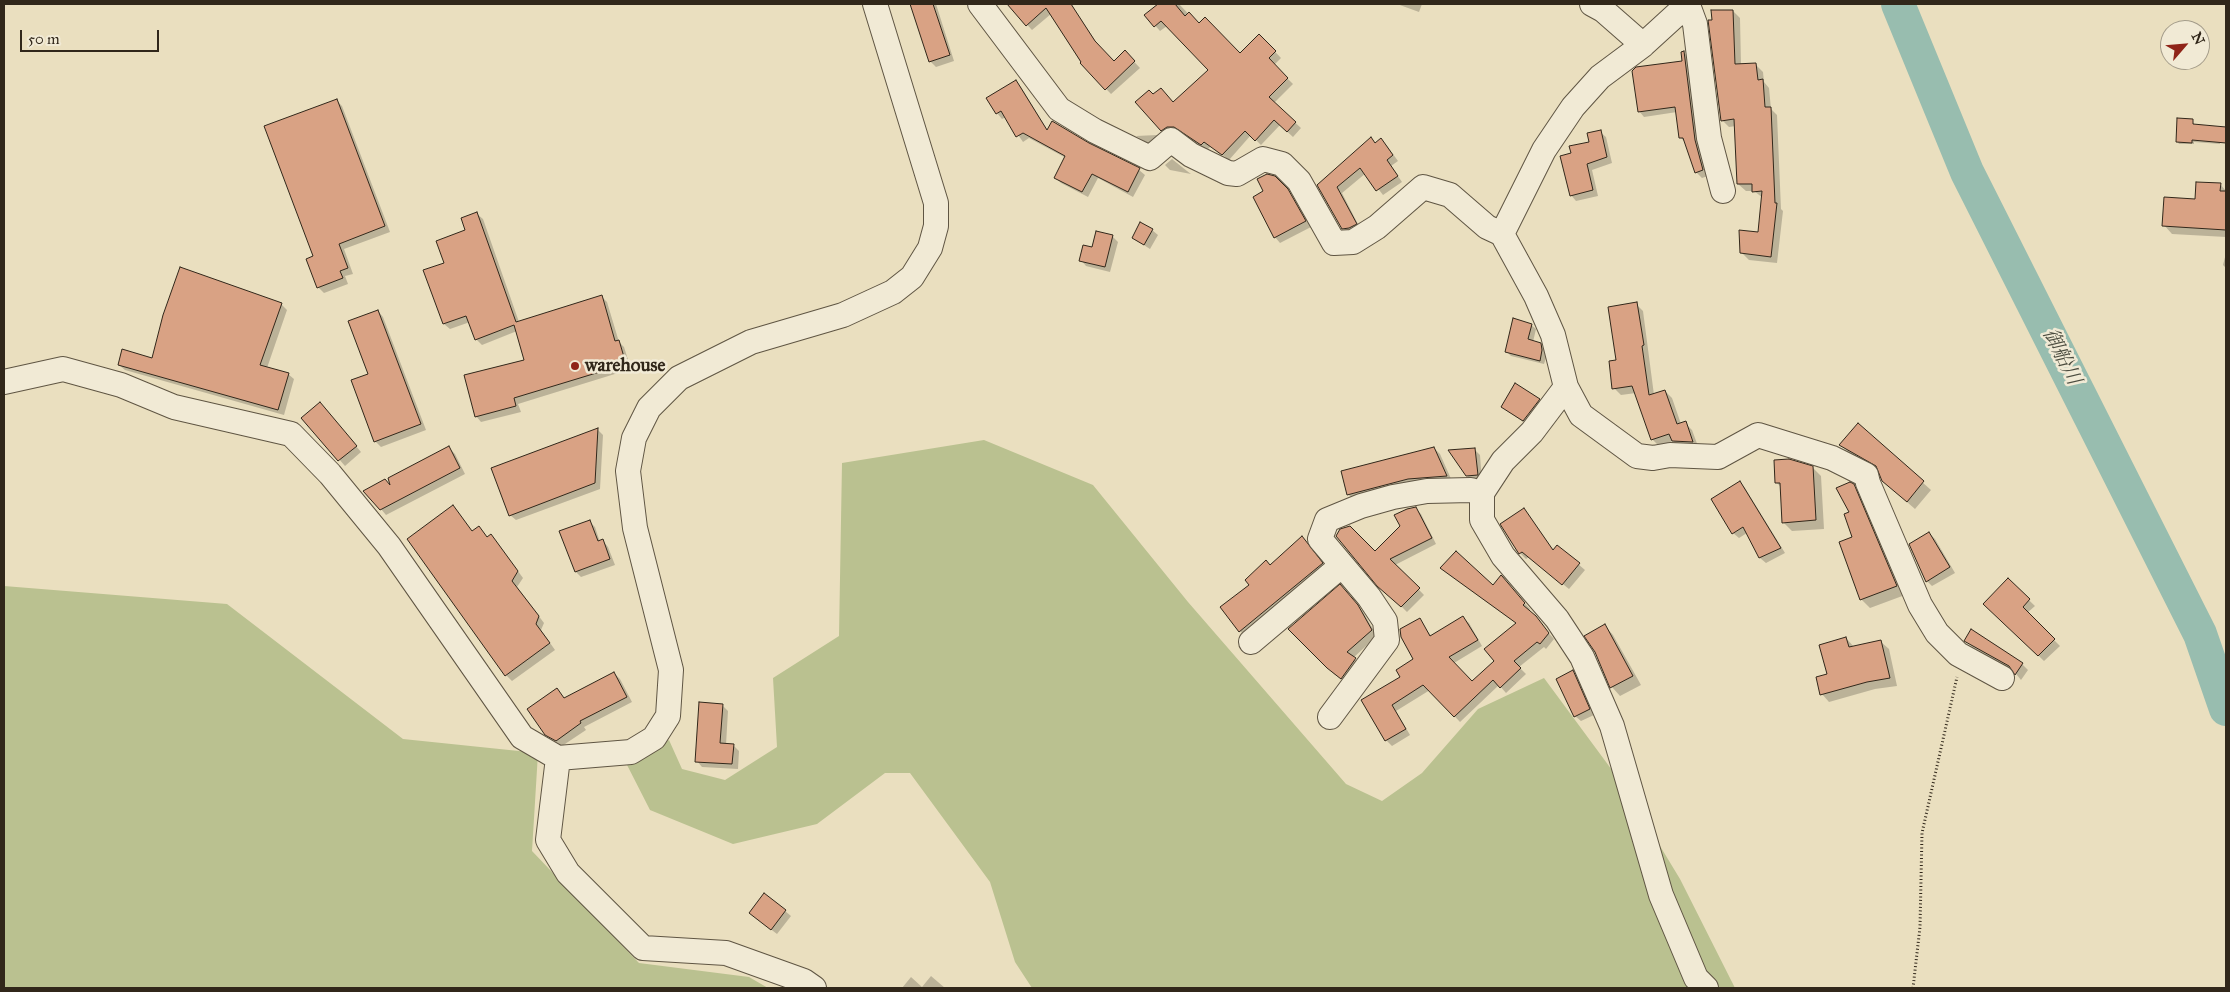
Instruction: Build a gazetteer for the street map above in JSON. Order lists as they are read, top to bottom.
{
  "water": ["御船川"],
  "places": ["warehouse"],
  "scale_bar": "50 m",
  "north": "top right"
}
